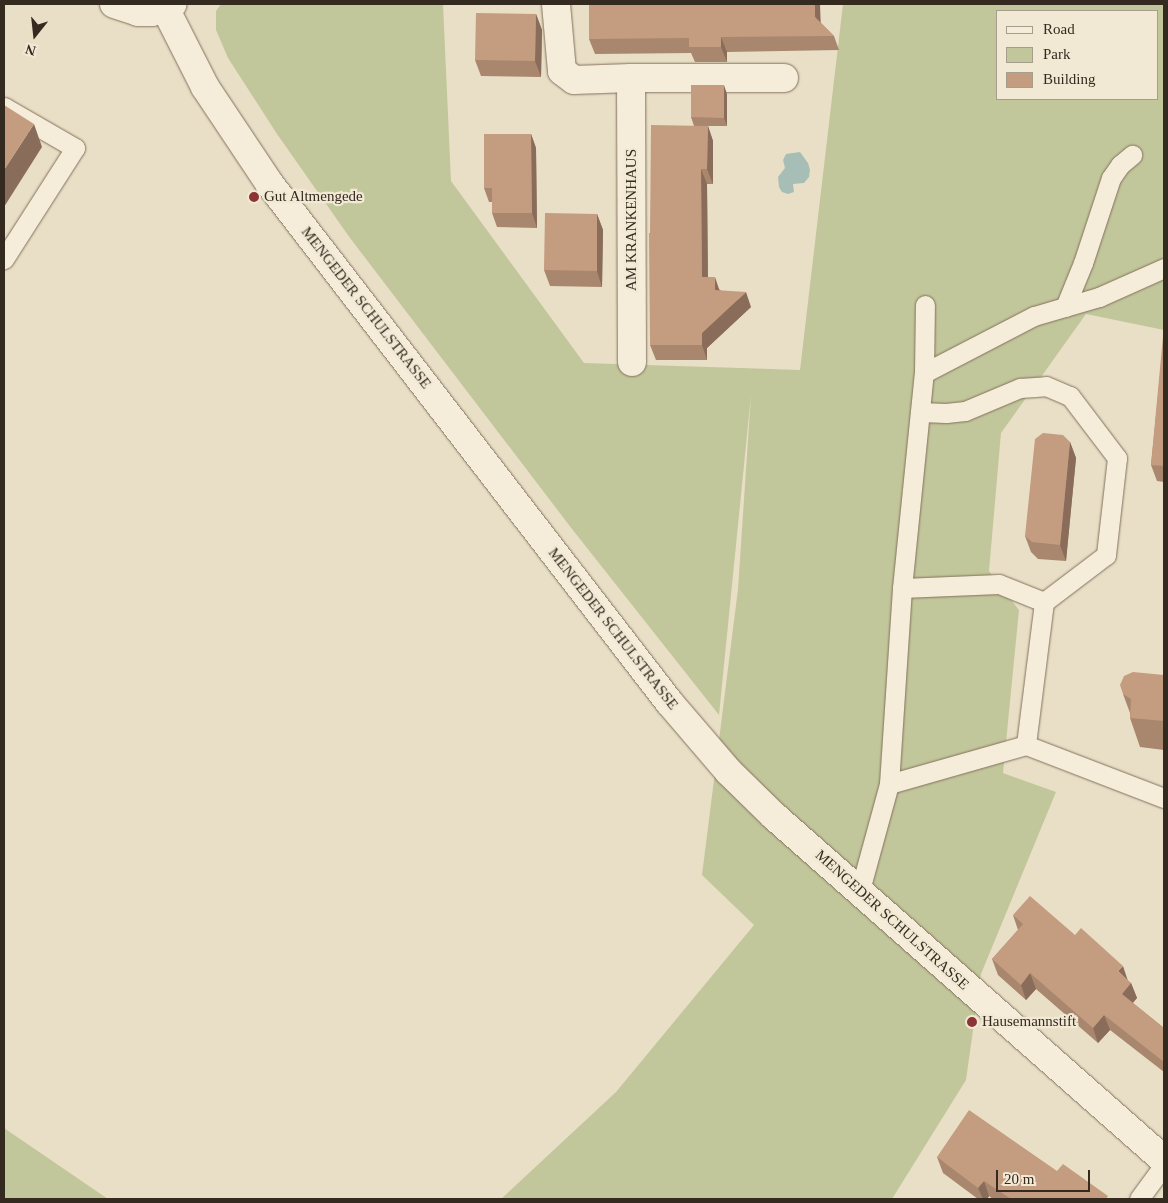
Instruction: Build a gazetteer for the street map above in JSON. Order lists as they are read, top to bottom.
{
  "streets": {
    "main road": ["AM KRANKENHAUS", "MENGEDER SCHULSTRASSE"]
  },
  "places": ["Gut Altmengede", "Hausemannstift"],
  "legend": ["Road", "Park", "Building"],
  "scale_bar": "20 m",
  "north": "bottom"
}
